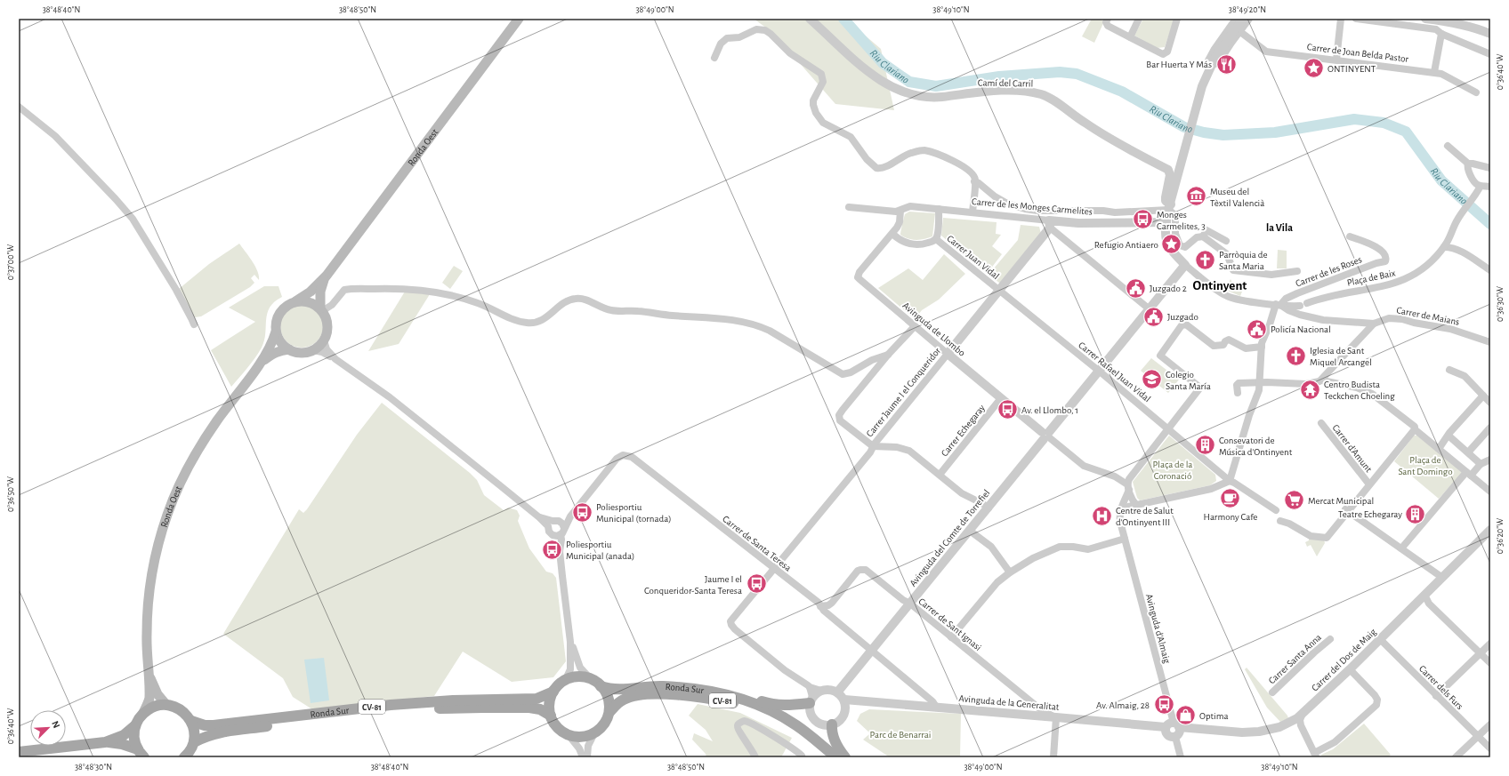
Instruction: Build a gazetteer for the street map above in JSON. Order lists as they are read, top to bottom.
{
  "streets": {
    "main road": ["Ronda Oest", "Ronda Sur", "CV-81"],
    "street": [
      "Carrer de Joan Belda Pastor",
      "Camí del Carril",
      "Carrer de les Monges Carmelites",
      "Carrer Juan Vidal",
      "Carrer de les Roses",
      "Plaça de Baix",
      "Carrer de Maians",
      "Avinguda de Llombo",
      "Carrer Rafael Juan Vidal",
      "Carrer Jaume I el Conqueridor",
      "Carrer Echegaray",
      "Carrer d'Amunt",
      "Avinguda del Comte de Torrefiel",
      "Carrer de Santa Teresa",
      "Carrer de Sant Ignasi",
      "Avinguda d'Almaig",
      "Carrer Santa Anna",
      "Carrer del Dos de Maig",
      "Carrer dels Furs",
      "Avinguda de la Generalitat"
    ]
  },
  "crossings": [
    ["Camí del Carril", "Carrer de les Monges Carmelites"],
    ["Ronda Oest", "CV-81"],
    ["Carrer de les Monges Carmelites", "Avinguda de Llombo"],
    ["Carrer de les Monges Carmelites", "Carrer Jaume I el Conqueridor"],
    ["Carrer Juan Vidal", "Carrer Rafael Juan Vidal"],
    ["Carrer Juan Vidal", "Carrer Jaume I el Conqueridor"],
    ["Carrer de les Roses", "Carrer de Maians"],
    ["Avinguda de Llombo", "Carrer Jaume I el Conqueridor"],
    ["Avinguda de Llombo", "Carrer Echegaray"],
    ["Avinguda de Llombo", "Avinguda del Comte de Torrefiel"],
    ["Carrer Rafael Juan Vidal", "Carrer Jaume I el Conqueridor"],
    ["Carrer Rafael Juan Vidal", "Avinguda del Comte de Torrefiel"],
    ["Carrer Jaume I el Conqueridor", "Carrer de Santa Teresa"],
    ["Avinguda del Comte de Torrefiel", "Carrer de Santa Teresa"],
    ["Avinguda del Comte de Torrefiel", "Carrer de Sant Ignasi"],
    ["Avinguda del Comte de Torrefiel", "Avinguda de la Generalitat"],
    ["Carrer de Santa Teresa", "Carrer de Sant Ignasi"],
    ["Carrer de Santa Teresa", "Ronda Sur"],
    ["Carrer de Santa Teresa", "CV-81"],
    ["Carrer de Santa Teresa", "Avinguda de la Generalitat"],
    ["Carrer de Sant Ignasi", "Avinguda de la Generalitat"],
    ["Avinguda d'Almaig", "Carrer del Dos de Maig"],
    ["Avinguda d'Almaig", "Avinguda de la Generalitat"],
    ["Carrer del Dos de Maig", "Carrer dels Furs"],
    ["Carrer del Dos de Maig", "Avinguda de la Generalitat"],
    ["Ronda Sur", "CV-81"]
  ],
  "districts": ["la Vila", "Ontinyent"],
  "water": ["Riu Clariano"],
  "parks": ["Plaça de Sant Domingo", "Plaça de la Coronació", "Parc de Benarrai"],
  "places": {
    "restaurant": ["Bar Huerta Y Más"],
    "place": ["ONTINYENT", "Refugio Antiaero"],
    "museum": ["Museu del Tèxtil Valencià"],
    "bus stop": [
      "Monges Carmelites, 3",
      "Av. el Llombo, 1",
      "Poliesportiu Municipal (tornada)",
      "Poliesportiu Municipal (anada)",
      "Jaume I el Conqueridor-Santa Teresa",
      "Av. Almaig, 28"
    ],
    "church": ["Parròquia de Santa Maria", "Iglesia de Sant Miquel Arcangel"],
    "public building": ["Juzgado 2", "Juzgado", "Policía Nacional"],
    "school or university": ["Colegio Santa María"],
    "temple": ["Centro Budista Teckchen Choeling"],
    "building": ["Consevatori de Música d'Ontinyent", "Teatre Echegaray"],
    "cafe": ["Harmony Cafe"],
    "supermarket": ["Mercat Municipal"],
    "hospital": ["Centre de Salut d'Ontinyent III"],
    "shop": ["Optima"]
  },
  "north": "top right",
  "coordinates": [
    "38°48'40\"N",
    "38°48'50\"N",
    "38°49'00\"N",
    "38°49'10\"N",
    "38°49'20\"N",
    "0°36'40\"W",
    "0°37'00\"W",
    "0°36'30\"W",
    "0°36'50\"W",
    "0°36'20\"W",
    "38°48'30\"N"
  ]
}
